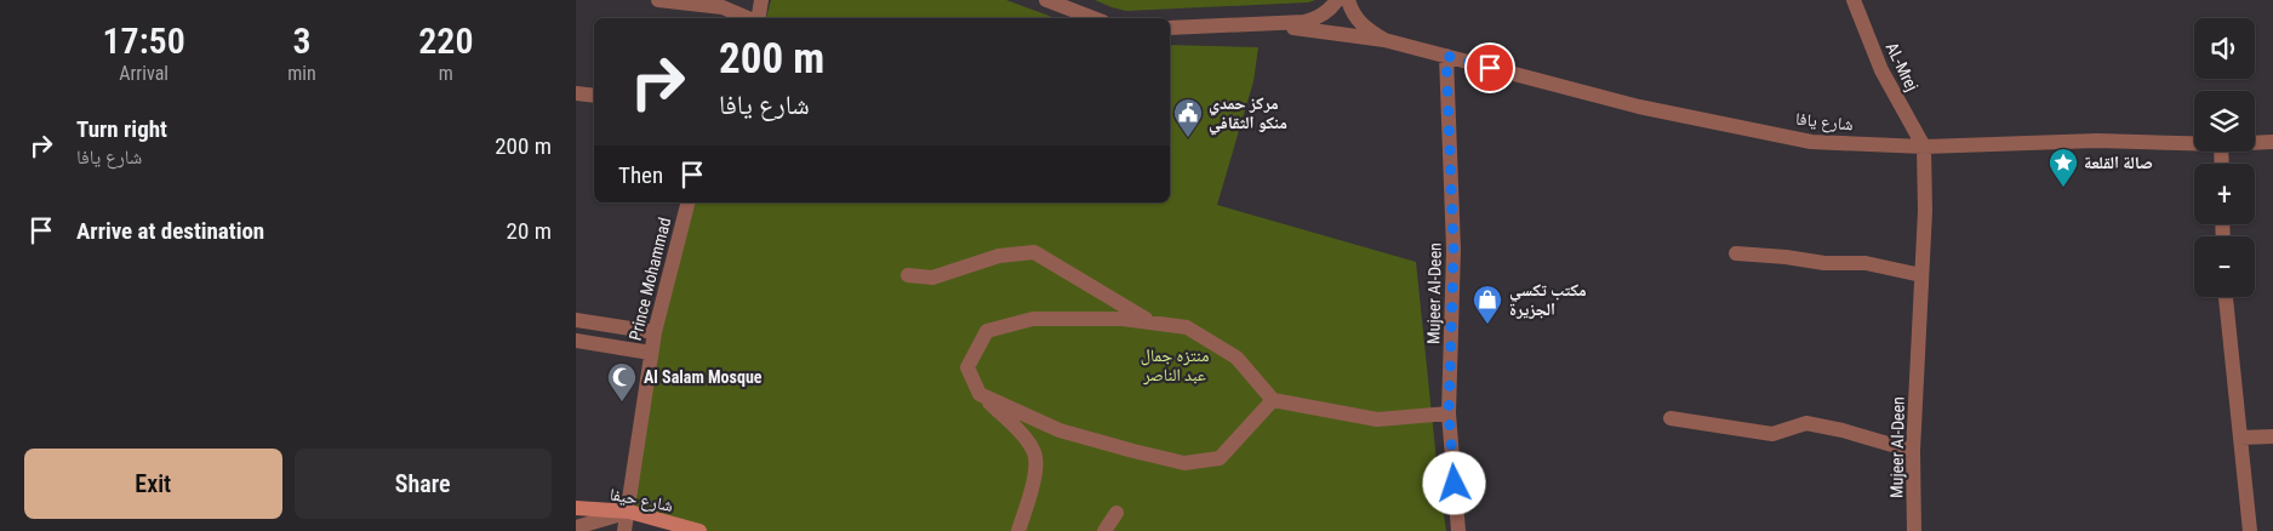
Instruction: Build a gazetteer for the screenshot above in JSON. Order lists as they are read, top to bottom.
{
  "streets": {
    "main road": ["شارع حيفا"],
    "street": [
      "AL-Mrej",
      "شارع يافا",
      "Prince Mohammad",
      "Mujeer Al-Deen"
    ]
  },
  "crossings": [
    ["AL-Mrej", "شارع يافا"],
    ["AL-Mrej", "Mujeer Al-Deen"],
    ["شارع يافا", "Mujeer Al-Deen"],
    ["Prince Mohammad", "شارع حيفا"]
  ],
  "parks": ["منتزه جمال عبد الناصر"],
  "places": {
    "public building": ["مركز حمدي منكو الثقافي"],
    "place": ["صالة القلعة"],
    "shop": ["مكتب تكسي الجزيرة"],
    "mosque": ["Al Salam Mosque"]
  },
  "page": {
    "eta": [
      "17:50",
      "Arrival",
      "3",
      "min",
      "220",
      "m"
    ],
    "map_buttons": ["+", "−"],
    "turn": ["200 m", "شارع يافا"],
    "list": [
      {
        "name": "Turn right",
        "note": "شارع يافا",
        "value": "200 m"
      },
      {
        "name": "Arrive at destination",
        "value": "20 m"
      }
    ],
    "then": "Then",
    "buttons": ["Exit", "Share"]
  }
}
